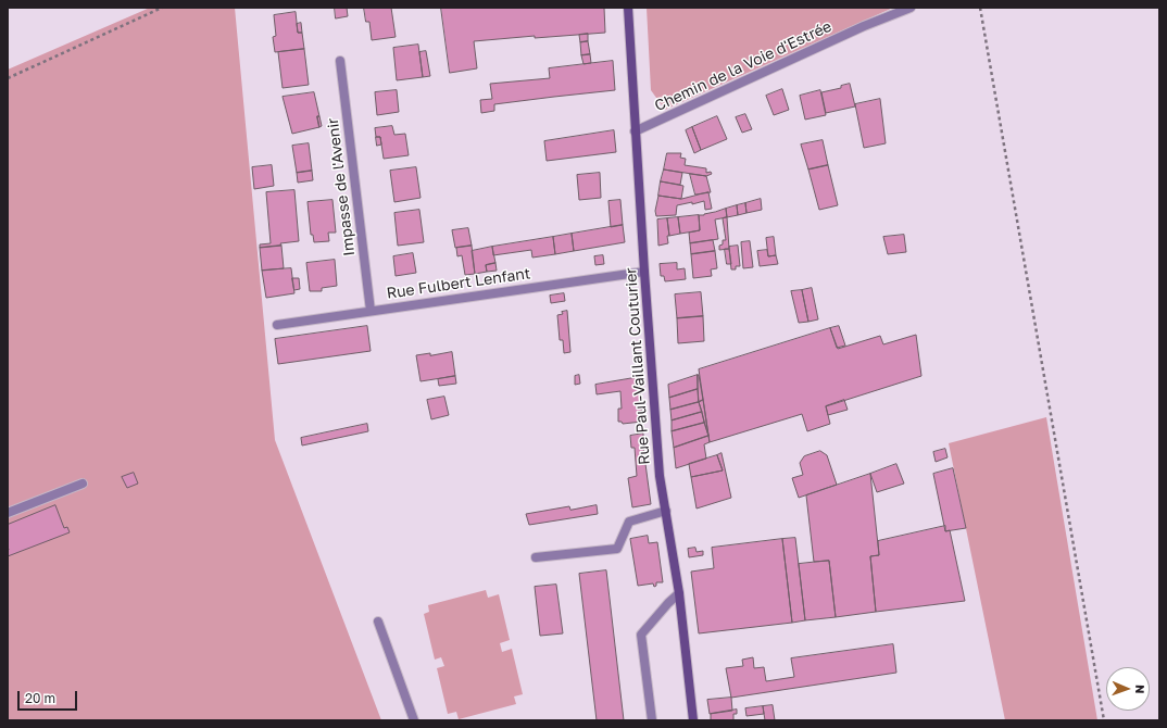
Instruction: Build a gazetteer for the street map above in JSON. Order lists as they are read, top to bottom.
{
  "streets": {
    "street": [
      "Chemin de la Voie d'Estrée",
      "Impasse de l'Avenir",
      "Rue Fulbert Lenfant",
      "Rue Paul-Vaillant Couturier"
    ]
  },
  "crossings": [
    ["Chemin de la Voie d'Estrée", "Rue Paul-Vaillant Couturier"],
    ["Impasse de l'Avenir", "Rue Fulbert Lenfant"],
    ["Rue Fulbert Lenfant", "Rue Paul-Vaillant Couturier"]
  ],
  "scale_bar": "20 m",
  "north": "right"
}
